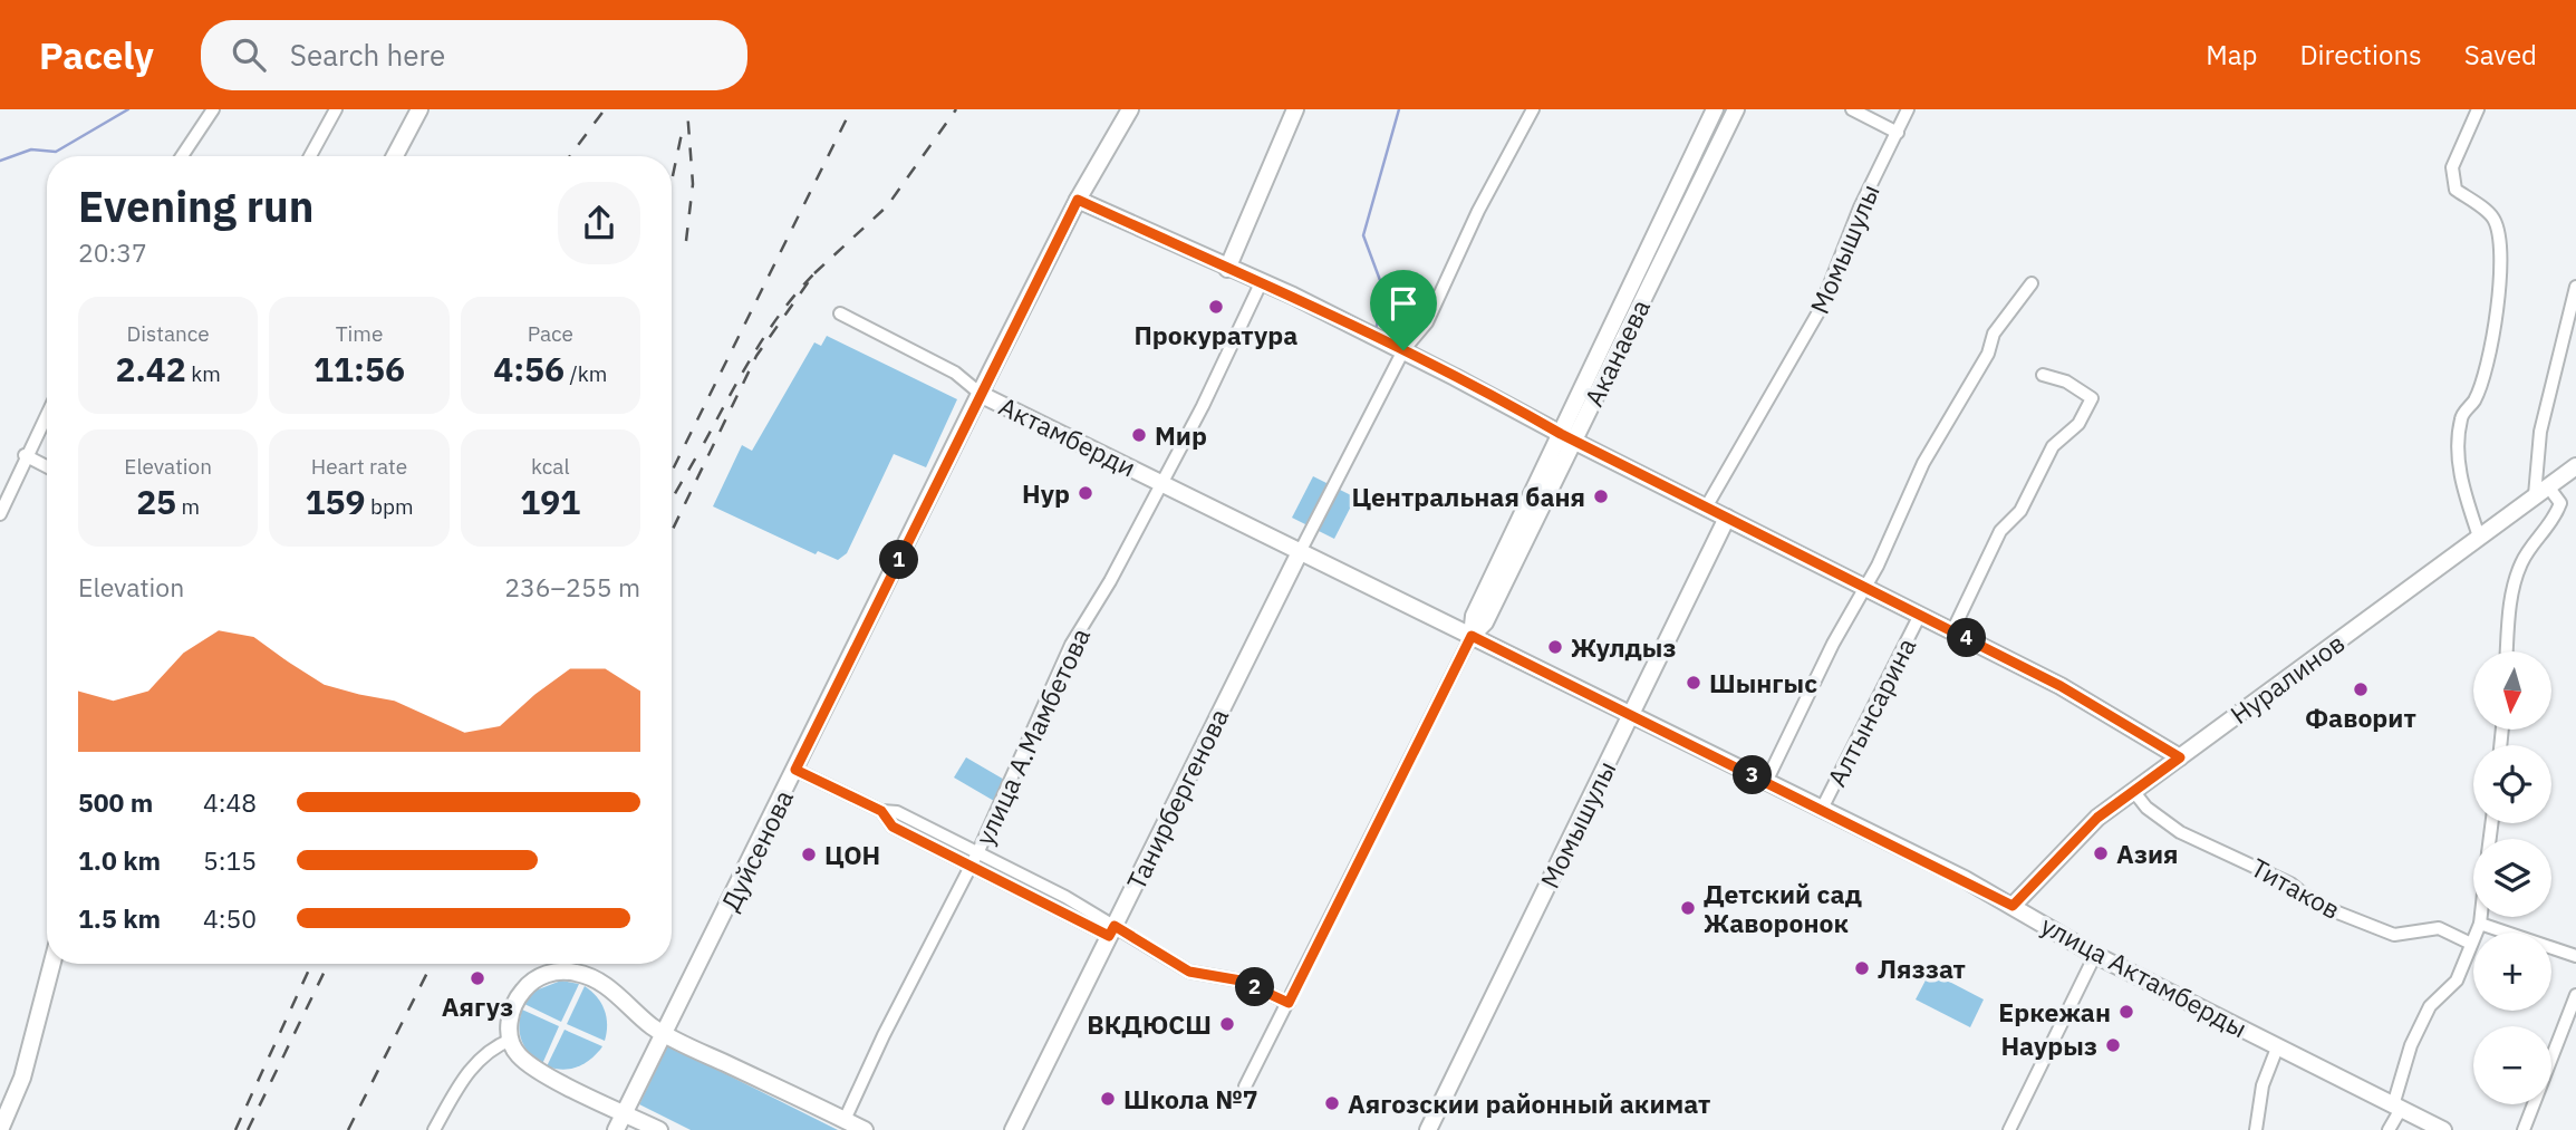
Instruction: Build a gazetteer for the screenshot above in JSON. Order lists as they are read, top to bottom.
{
  "streets": {
    "street": [
      "Момышулы",
      "Аканаева",
      "Актамберди",
      "Нуралинов",
      "Алтынсарина",
      "улица А.Мамбетова",
      "Танирбергенова",
      "Дуйсенова",
      "Титаков",
      "улица Актамберды"
    ]
  },
  "crossings": [
    ["Момышулы", "улица Актамберды"],
    ["Аканаева", "улица Актамберды"],
    ["Актамберди", "улица А.Мамбетова"],
    ["Актамберди", "Танирбергенова"],
    ["Актамберди", "Дуйсенова"],
    ["Актамберди", "улица Актамберды"],
    ["Нуралинов", "Титаков"],
    ["Нуралинов", "улица Актамберды"],
    ["Алтынсарина", "улица Актамберды"],
    ["Танирбергенова", "улица Актамберды"]
  ],
  "places": [
    "Прокуратура",
    "Мир",
    "Нур",
    "Центральная баня",
    "Жулдыз",
    "Шынгыс",
    "Фаворит",
    "Азия",
    "ЦОН",
    "Детский сад Жаворонок",
    "Ляззат",
    "Аягуз",
    "Еркежан",
    "ВКДЮСШ",
    "Наурыз",
    "Школа №7",
    "Аягозскии районный акимат"
  ],
  "north": "bottom",
  "page": {
    "header": "Pacely",
    "search": "Search here",
    "nav": ["Map", "Directions", "Saved"],
    "heading": ["Evening run", "20:37"],
    "stats": [
      ["Distance", "2.42 km"],
      ["Time", "11:56"],
      ["Pace", "4:56 /km"],
      ["Elevation", "25 m"],
      ["Heart rate", "159 bpm"],
      ["kcal", "191"]
    ],
    "pins": [
      "1",
      "4",
      "3",
      "2"
    ],
    "chart": ["Elevation", "236–255 m"],
    "map_buttons": ["+", "−"],
    "list": [
      {
        "name": "500 m",
        "note": "4:48"
      },
      {
        "name": "1.0 km",
        "note": "5:15"
      },
      {
        "name": "1.5 km",
        "note": "4:50"
      }
    ]
  }
}
